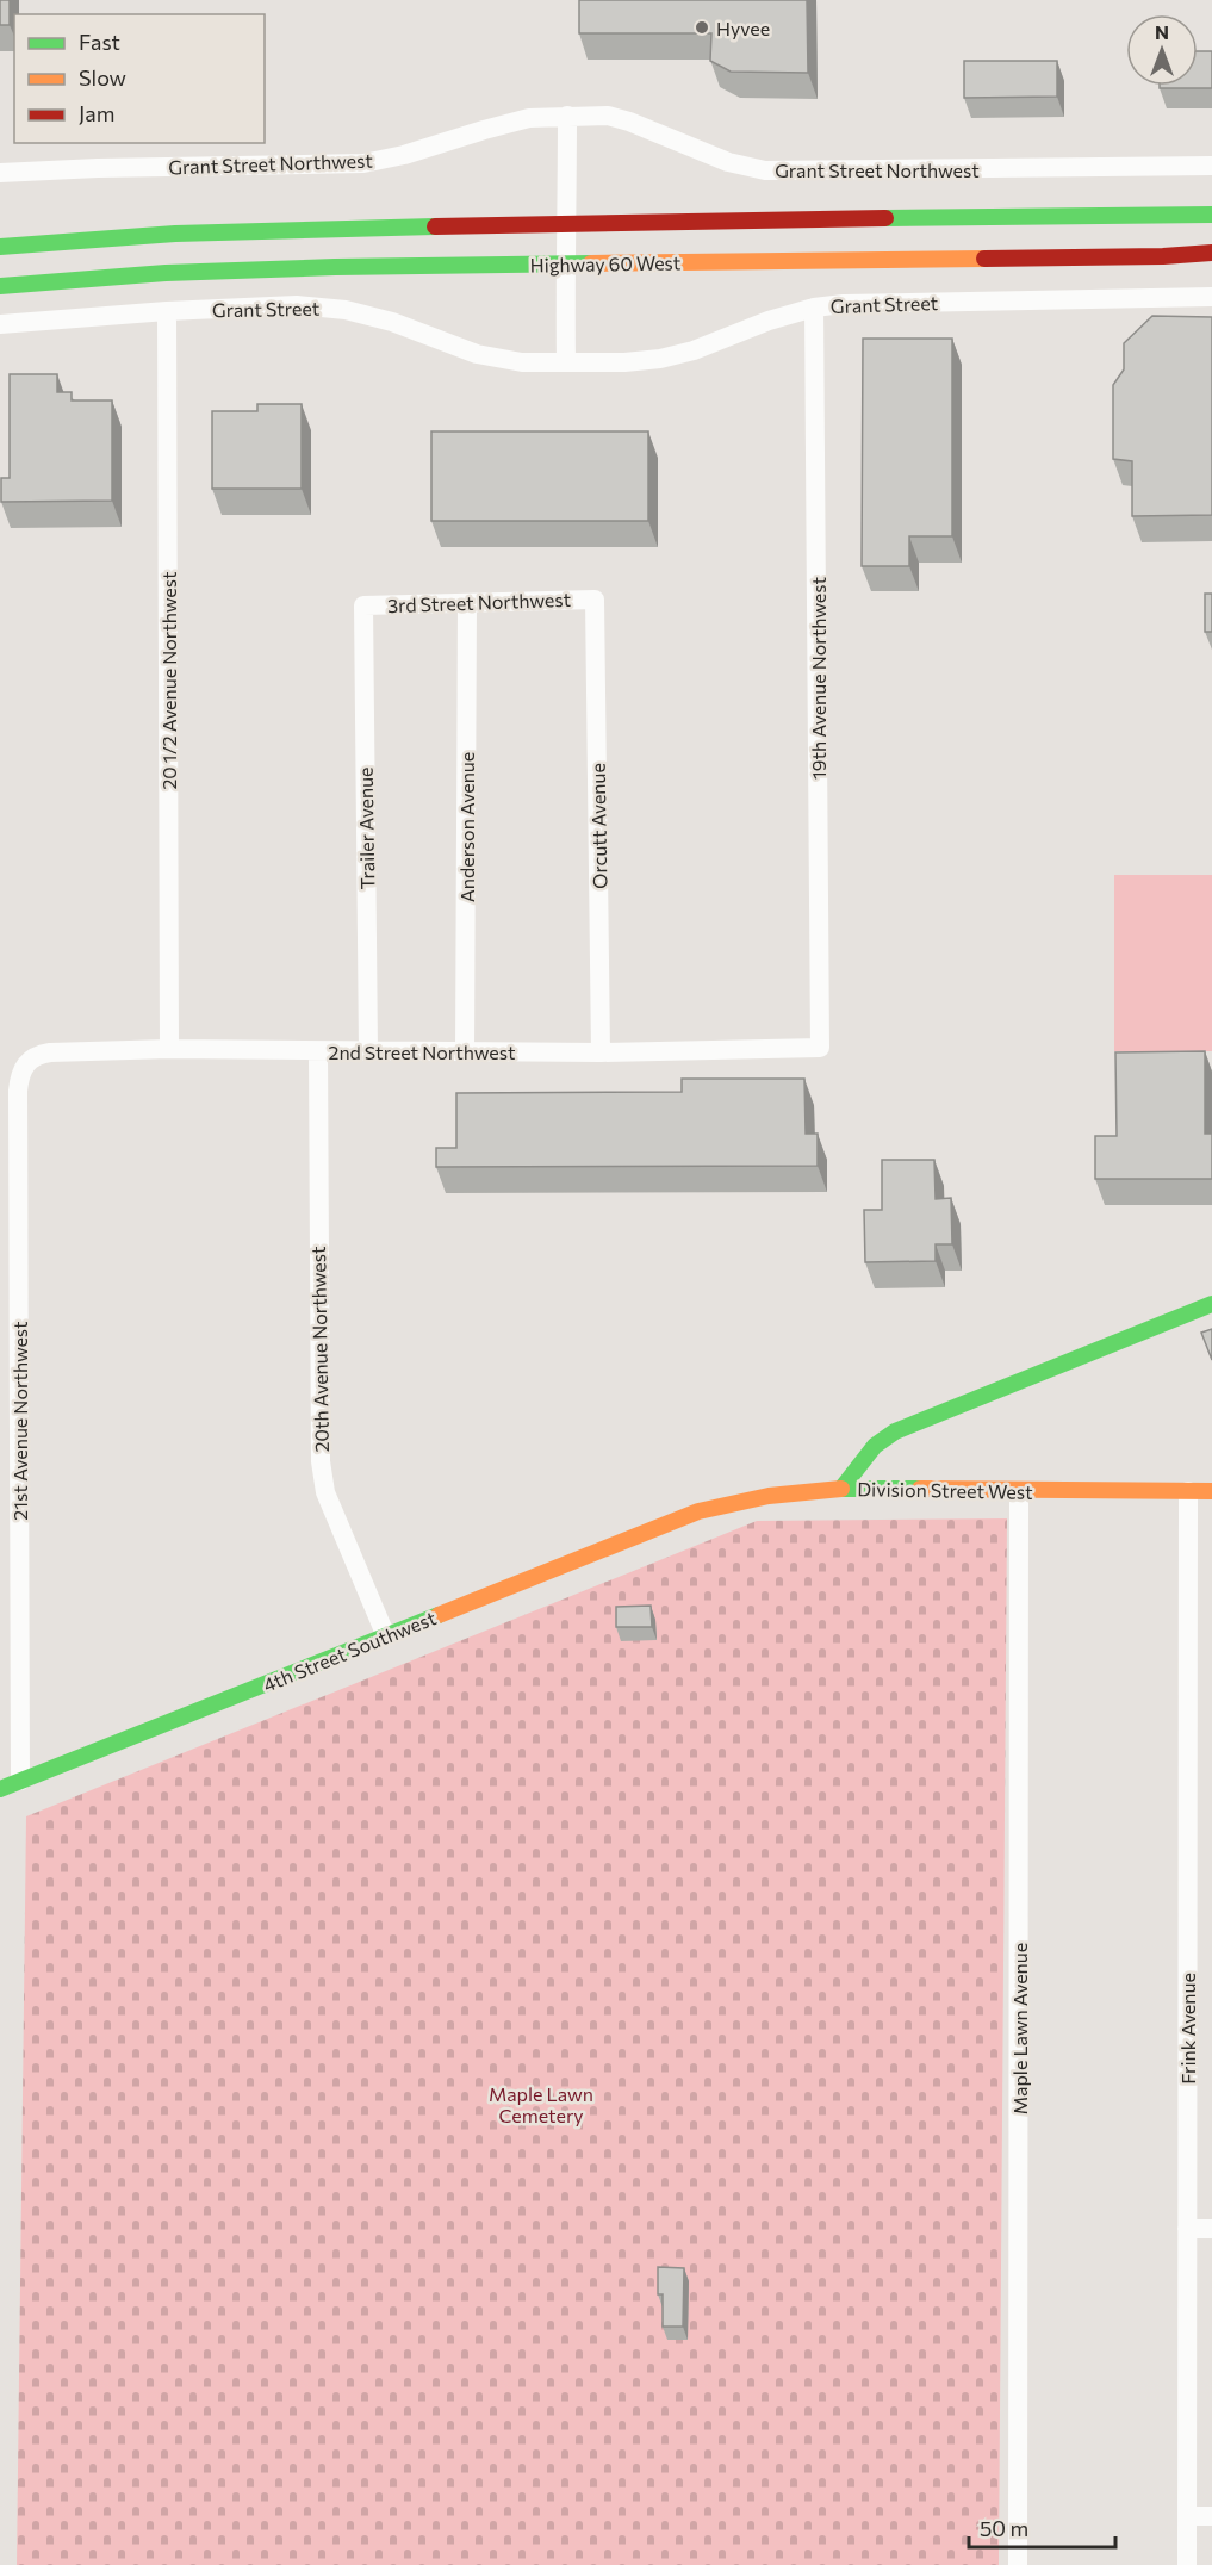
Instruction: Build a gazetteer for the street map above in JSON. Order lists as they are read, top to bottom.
{
  "streets": {
    "main road": ["Highway 60 West", "Division Street West", "4th Street Southwest"],
    "street": [
      "Grant Street Northwest",
      "Grant Street",
      "3rd Street Northwest",
      "19th Avenue Northwest",
      "20 1/2 Avenue Northwest",
      "Orcutt Avenue",
      "Anderson Avenue",
      "Trailer Avenue",
      "2nd Street Northwest",
      "20th Avenue Northwest",
      "21st Avenue Northwest",
      "Maple Lawn Avenue",
      "Frink Avenue"
    ]
  },
  "crossings": [
    ["Grant Street", "19th Avenue Northwest"],
    ["Grant Street", "20 1/2 Avenue Northwest"],
    ["3rd Street Northwest", "Orcutt Avenue"],
    ["3rd Street Northwest", "Anderson Avenue"],
    ["3rd Street Northwest", "Trailer Avenue"],
    ["19th Avenue Northwest", "2nd Street Northwest"],
    ["20 1/2 Avenue Northwest", "2nd Street Northwest"],
    ["Orcutt Avenue", "2nd Street Northwest"],
    ["Anderson Avenue", "2nd Street Northwest"],
    ["Trailer Avenue", "2nd Street Northwest"],
    ["2nd Street Northwest", "20th Avenue Northwest"],
    ["2nd Street Northwest", "21st Avenue Northwest"],
    ["20th Avenue Northwest", "4th Street Southwest"],
    ["21st Avenue Northwest", "4th Street Southwest"],
    ["Division Street West", "4th Street Southwest"],
    ["Division Street West", "Maple Lawn Avenue"],
    ["Division Street West", "Frink Avenue"]
  ],
  "parks": ["Maple Lawn Cemetery"],
  "places": ["Hyvee"],
  "legend": ["Fast", "Slow", "Jam"],
  "scale_bar": "50 m",
  "north": "top"
}
